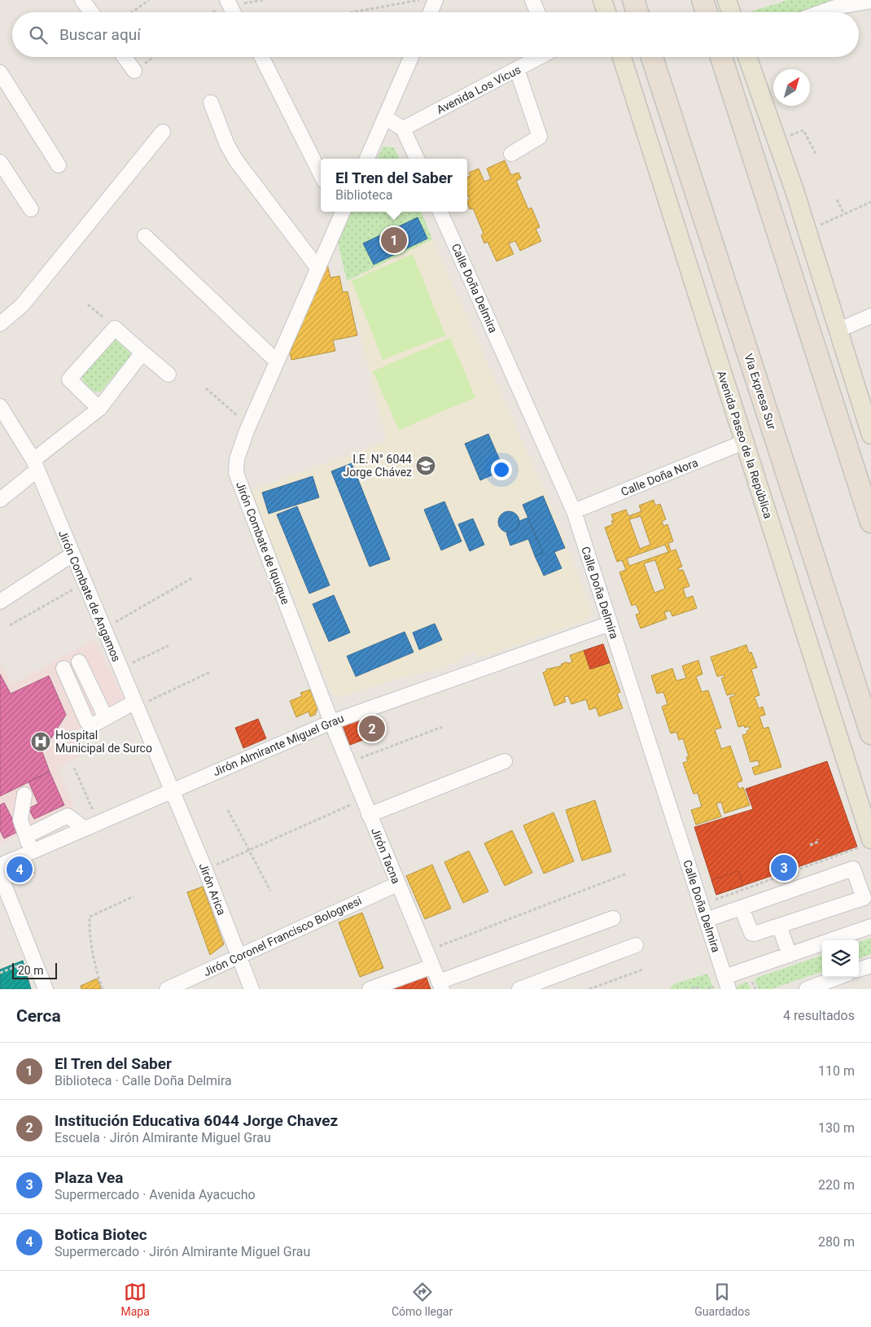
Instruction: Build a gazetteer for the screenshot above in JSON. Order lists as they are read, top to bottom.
{
  "streets": {
    "highway": ["Via Expresa Sur"],
    "main road": ["Avenida Paseo de la República"],
    "street": [
      "Avenida Los Vicus",
      "Calle Doña Delmira",
      "Calle Doña Nora",
      "Jirón Combate de Iquique",
      "Jirón Combate de Angamos",
      "Jirón Almirante Miguel Grau",
      "Jirón Tacna",
      "Jirón Arica",
      "Jirón Coronel Francisco Bolognesi"
    ]
  },
  "crossings": [
    ["Calle Doña Delmira", "Calle Doña Nora"],
    ["Calle Doña Delmira", "Jirón Almirante Miguel Grau"],
    ["Avenida Paseo de la República", "Calle Doña Nora"],
    ["Jirón Combate de Iquique", "Jirón Almirante Miguel Grau"],
    ["Jirón Combate de Iquique", "Jirón Tacna"],
    ["Jirón Combate de Angamos", "Jirón Almirante Miguel Grau"],
    ["Jirón Combate de Angamos", "Jirón Arica"],
    ["Jirón Almirante Miguel Grau", "Jirón Tacna"],
    ["Jirón Almirante Miguel Grau", "Jirón Arica"],
    ["Jirón Tacna", "Jirón Coronel Francisco Bolognesi"],
    ["Jirón Arica", "Jirón Coronel Francisco Bolognesi"]
  ],
  "places": {
    "school or university": ["I.E. N° 6044 Jorge Chávez"],
    "hospital": ["Hospital Municipal de Surco"]
  },
  "scale_bar": "20 m",
  "north": "top right",
  "page": {
    "search": "Buscar aquí",
    "popup": ["El Tren del Saber", "Biblioteca"],
    "pins": [
      "1",
      "2",
      "3",
      "4"
    ],
    "scale": "20 m",
    "heading": ["Cerca", "4 resultados"],
    "list": [
      {
        "mark": "1",
        "name": "El Tren del Saber",
        "note": "Biblioteca · Calle Doña Delmira",
        "value": "110 m"
      },
      {
        "mark": "2",
        "name": "Institución Educativa 6044 Jorge Chavez",
        "note": "Escuela · Jirón Almirante Miguel Grau",
        "value": "130 m"
      },
      {
        "mark": "3",
        "name": "Plaza Vea",
        "note": "Supermercado · Avenida Ayacucho",
        "value": "220 m"
      },
      {
        "mark": "4",
        "name": "Botica Biotec",
        "note": "Supermercado · Jirón Almirante Miguel Grau",
        "value": "280 m"
      }
    ],
    "nav": ["Mapa", "Cómo llegar", "Guardados"]
  }
}
